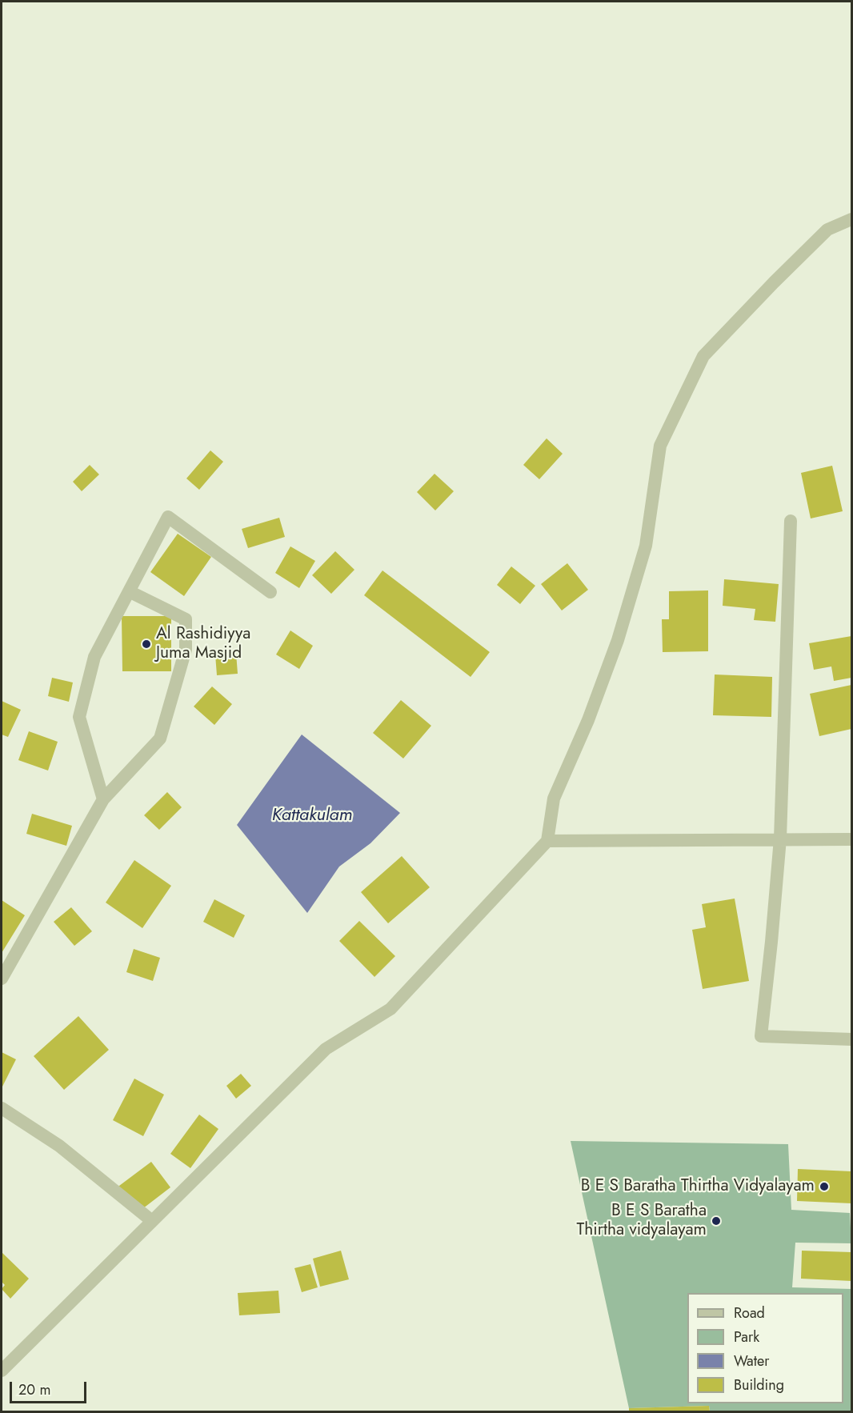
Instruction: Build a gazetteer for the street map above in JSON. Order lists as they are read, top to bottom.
{
  "water": ["Kattakulam"],
  "places": ["Al Rashidiyya Juma Masjid", "B E S Baratha Thirtha Vidyalayam", "B E S Baratha Thirtha vidyalayam"],
  "legend": [
    "Road",
    "Park",
    "Water",
    "Building"
  ],
  "scale_bar": "20 m"
}
